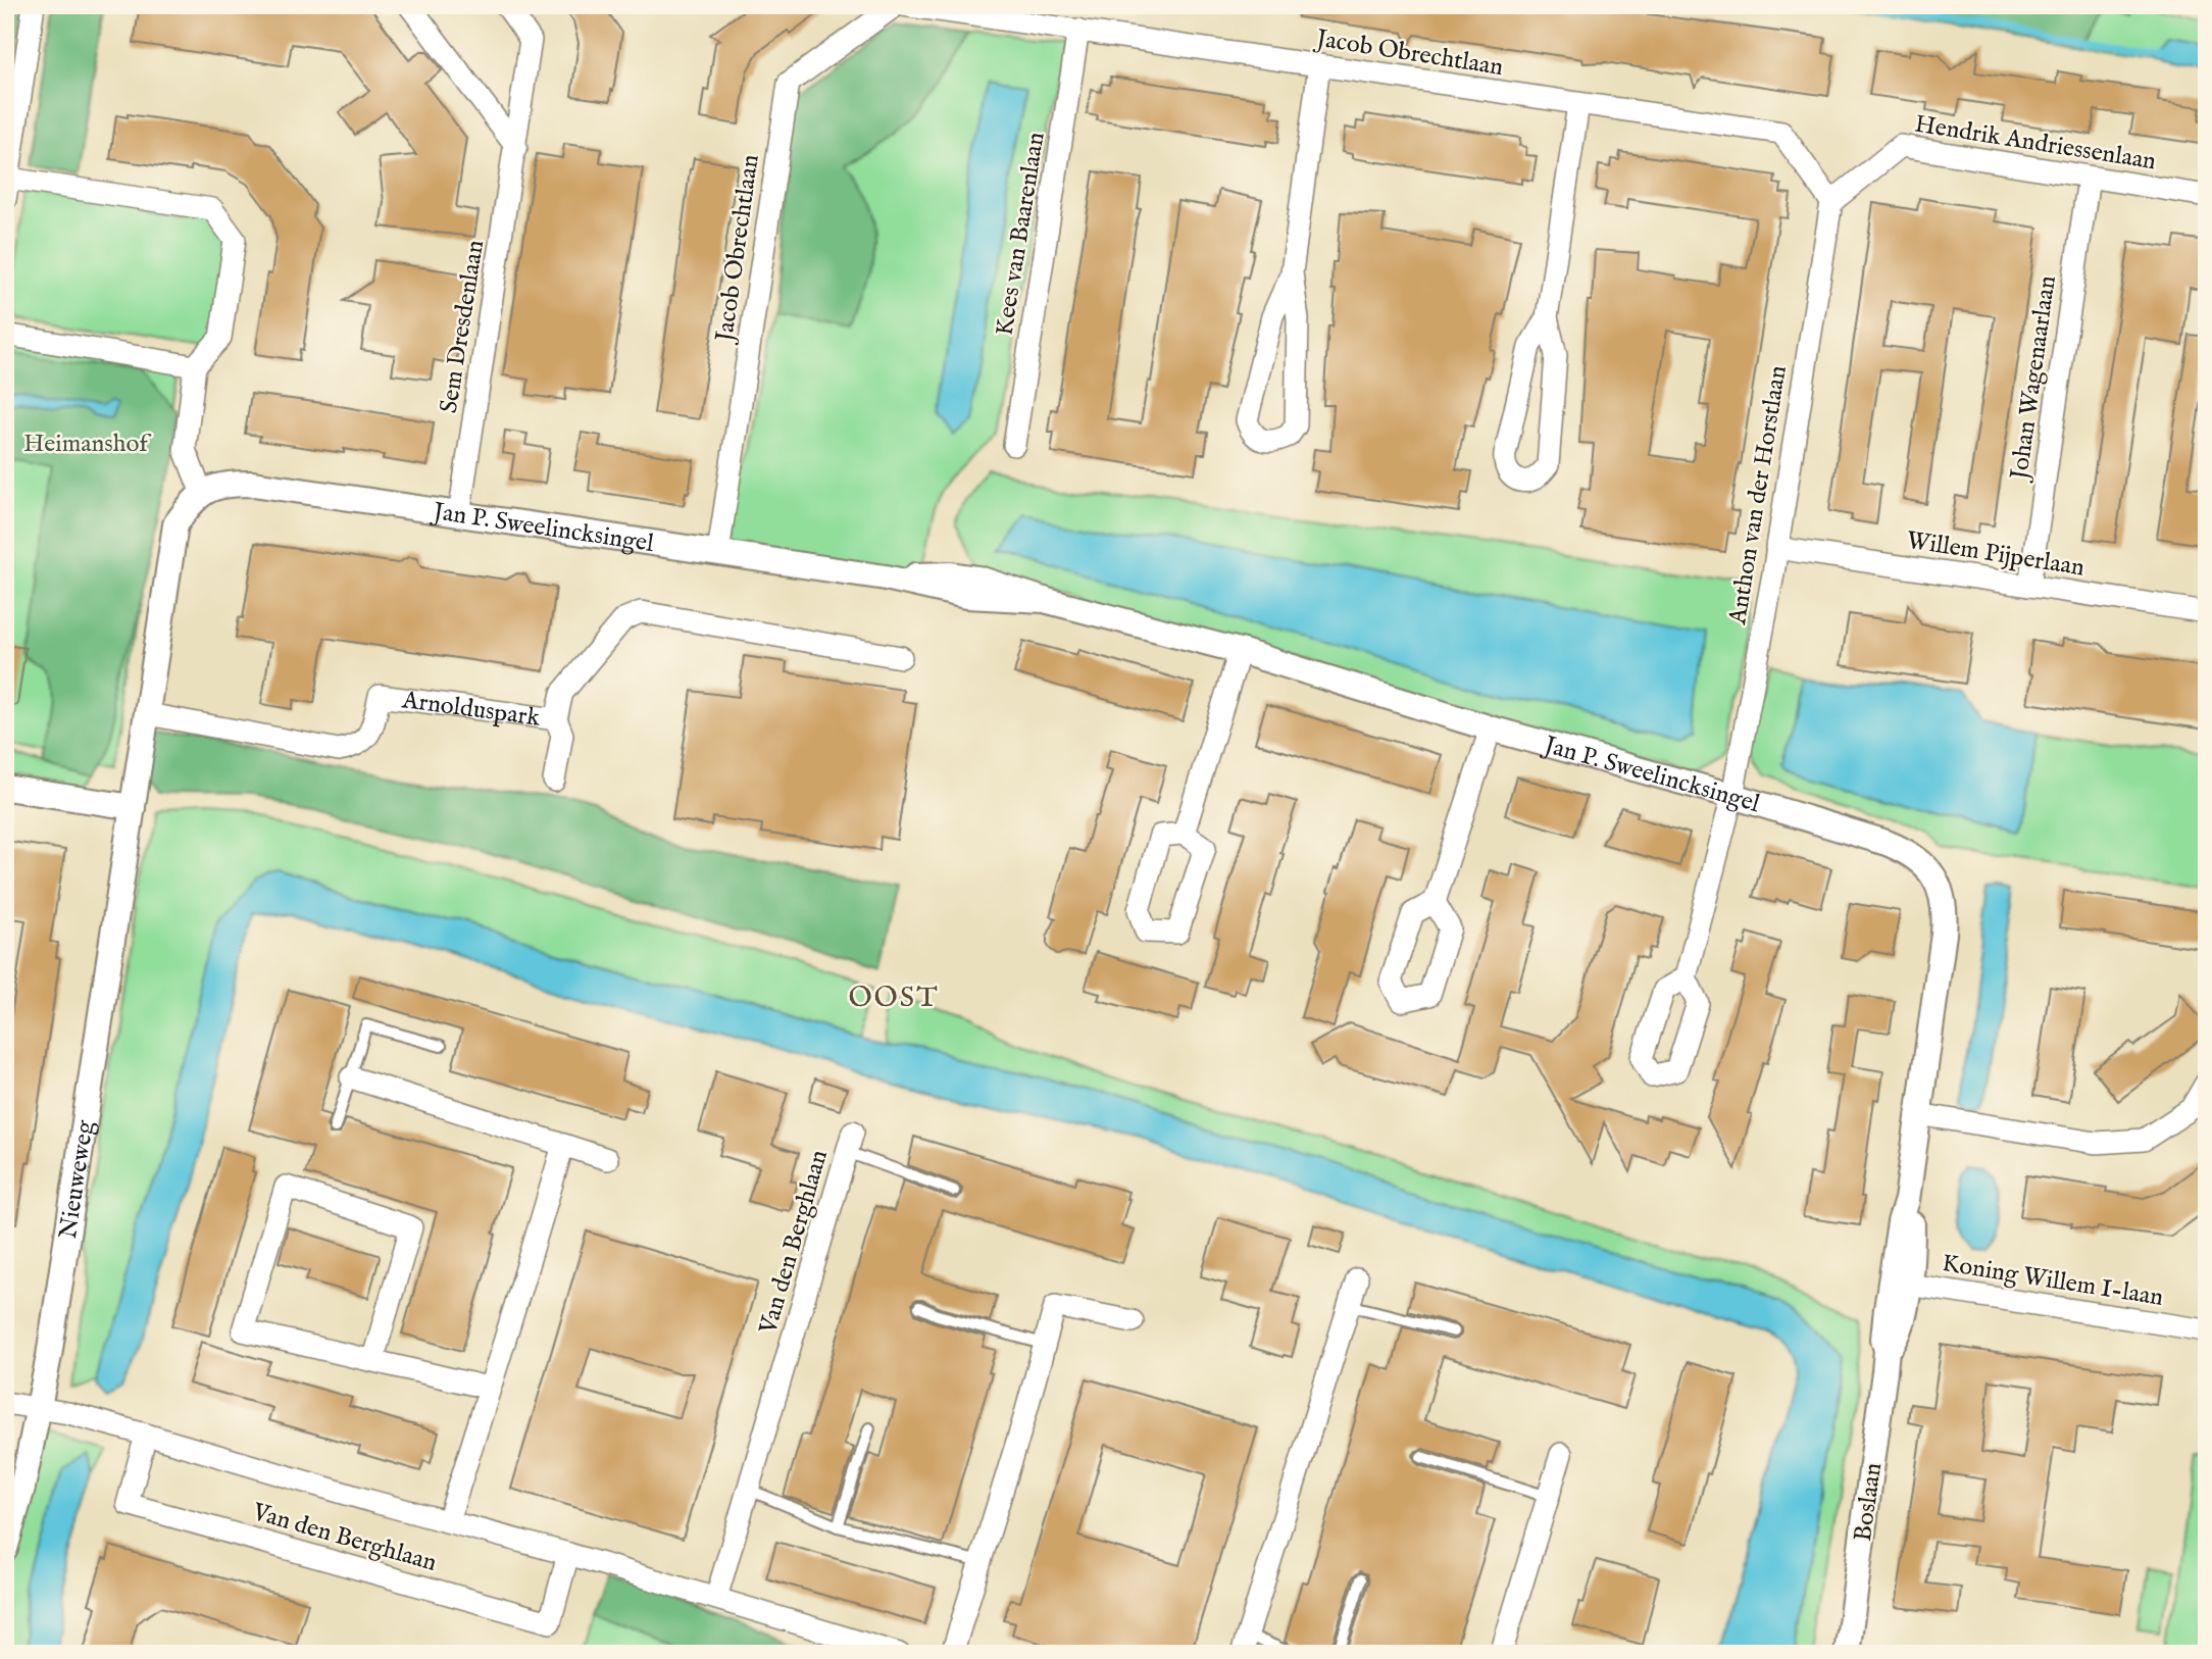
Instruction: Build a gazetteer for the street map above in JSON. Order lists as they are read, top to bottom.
{
  "streets": {
    "street": [
      "Jacob Obrechtlaan",
      "Hendrik Andriessenlaan",
      "Kees van Baarenlaan",
      "Sem Dresdenlaan",
      "Johan Wagenaarlaan",
      "Anthon van der Horstlaan",
      "Jan P. Sweelincksingel",
      "Willem Pijperlaan",
      "Arnolduspark",
      "Nieuweweg",
      "Van den Berghlaan",
      "Koning Willem I-laan",
      "Boslaan"
    ]
  },
  "crossings": [
    ["Jacob Obrechtlaan", "Hendrik Andriessenlaan"],
    ["Jacob Obrechtlaan", "Kees van Baarenlaan"],
    ["Jacob Obrechtlaan", "Anthon van der Horstlaan"],
    ["Jacob Obrechtlaan", "Jan P. Sweelincksingel"],
    ["Hendrik Andriessenlaan", "Johan Wagenaarlaan"],
    ["Hendrik Andriessenlaan", "Anthon van der Horstlaan"],
    ["Sem Dresdenlaan", "Jan P. Sweelincksingel"],
    ["Johan Wagenaarlaan", "Willem Pijperlaan"],
    ["Anthon van der Horstlaan", "Jan P. Sweelincksingel"],
    ["Anthon van der Horstlaan", "Willem Pijperlaan"],
    ["Jan P. Sweelincksingel", "Koning Willem I-laan"],
    ["Jan P. Sweelincksingel", "Boslaan"],
    ["Nieuweweg", "Van den Berghlaan"],
    ["Koning Willem I-laan", "Boslaan"]
  ],
  "districts": ["OOST"],
  "parks": ["Heimanshof"]
}
